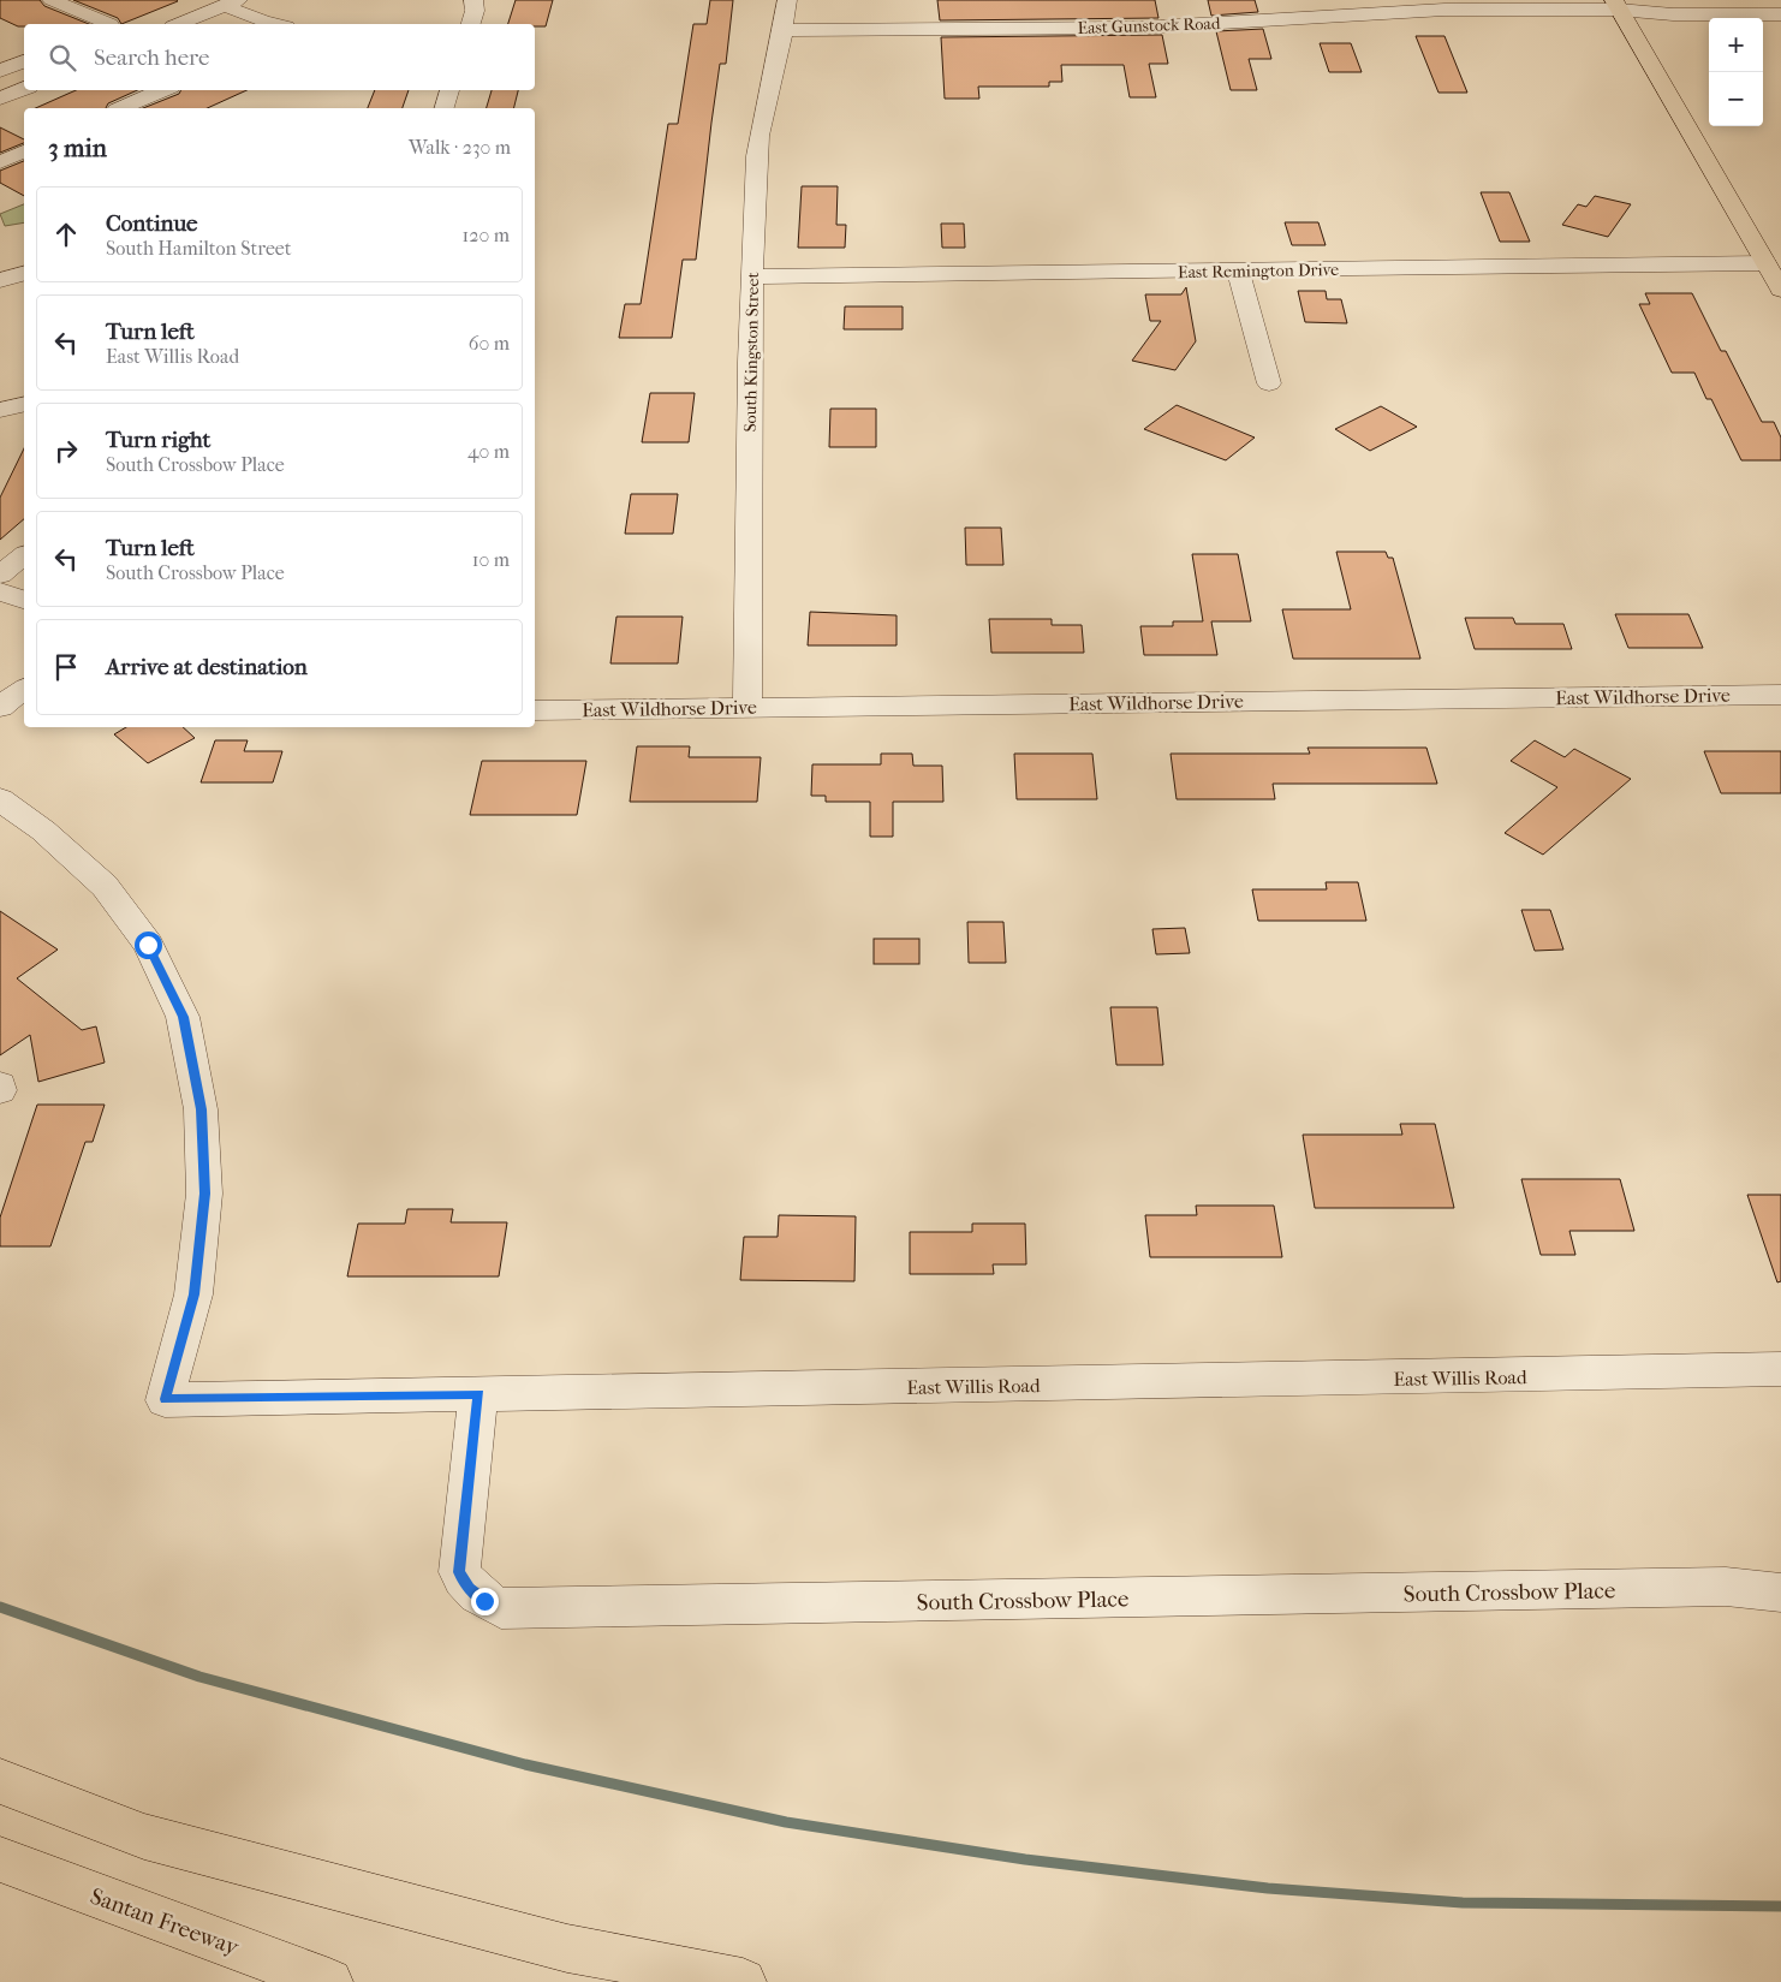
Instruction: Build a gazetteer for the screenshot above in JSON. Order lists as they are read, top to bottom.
{
  "streets": {
    "main road": ["Santan Freeway"],
    "street": [
      "East Gunstock Road",
      "East Remington Drive",
      "South Kingston Street",
      "East Wildhorse Drive",
      "East Willis Road",
      "South Crossbow Place"
    ]
  },
  "crossings": [
    ["East Gunstock Road", "South Kingston Street"],
    ["East Remington Drive", "South Kingston Street"],
    ["South Kingston Street", "East Wildhorse Drive"],
    ["East Willis Road", "South Crossbow Place"]
  ],
  "page": {
    "map_buttons": ["+", "−"],
    "search": "Search here",
    "heading": ["3 min", "Walk · 230 m"],
    "list": [
      ["Continue", "South Hamilton Street", "120 m"],
      ["Turn left", "East Willis Road", "60 m"],
      ["Turn right", "South Crossbow Place", "40 m"],
      ["Turn left", "South Crossbow Place", "10 m"],
      "Arrive at destination"
    ]
  }
}
